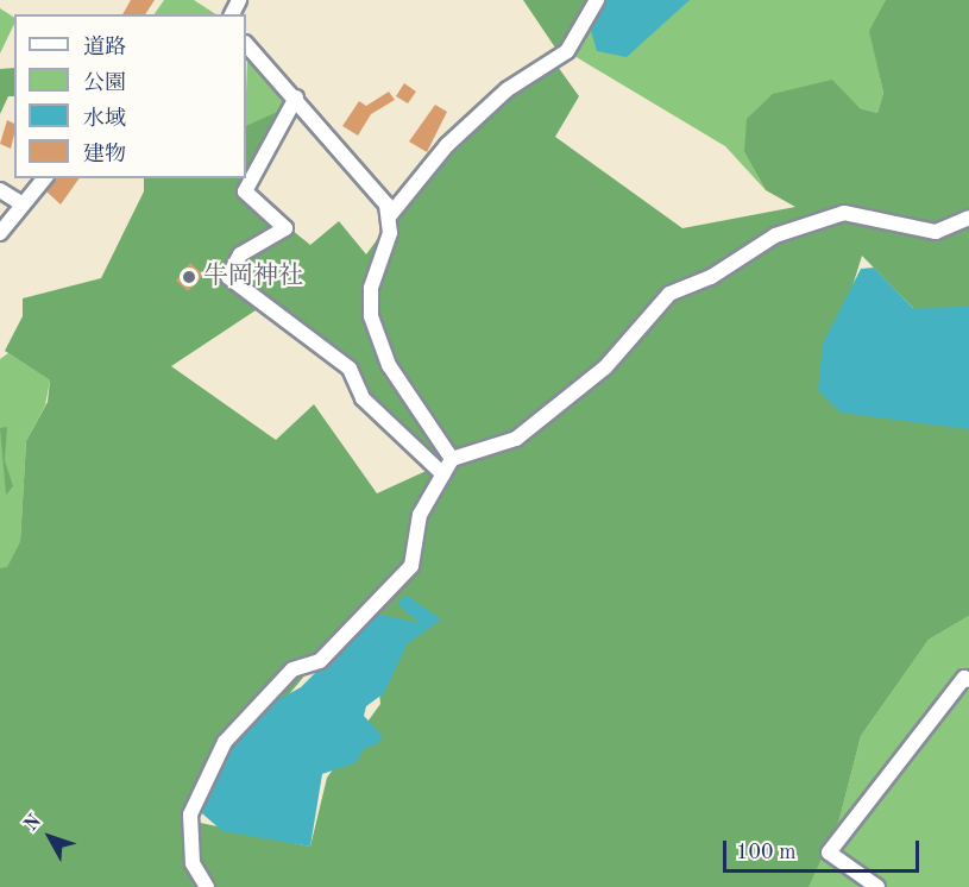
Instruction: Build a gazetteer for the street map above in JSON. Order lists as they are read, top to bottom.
{
  "places": ["牛岡神社"],
  "legend": [
    "道路",
    "公園",
    "水域",
    "建物"
  ],
  "scale_bar": "100 m",
  "north": "top left"
}
